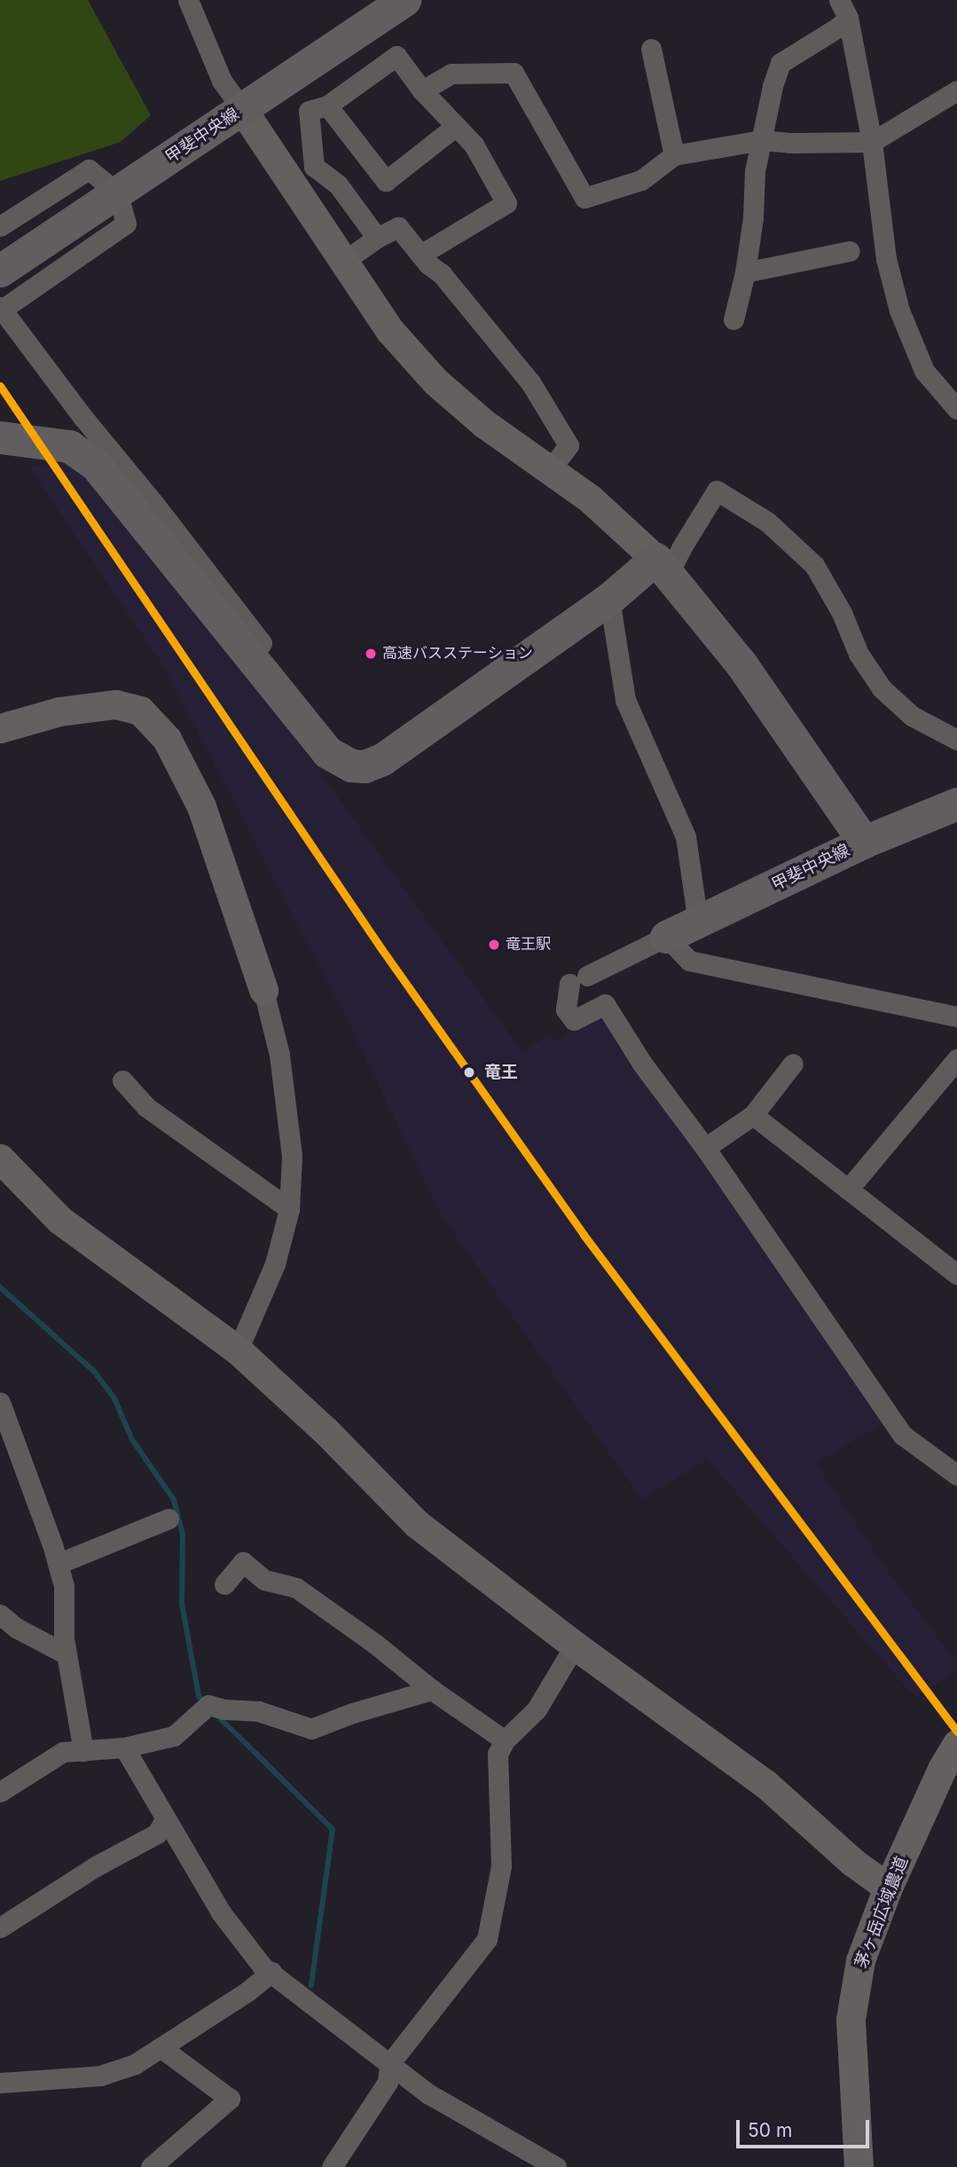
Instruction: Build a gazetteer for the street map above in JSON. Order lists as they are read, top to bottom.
{
  "streets": {
    "main road": ["甲斐中央線"],
    "street": ["茅ヶ岳広域農道"]
  },
  "places": ["高速バスステーション", "竜王駅", "竜王"],
  "scale_bar": "50 m"
}
